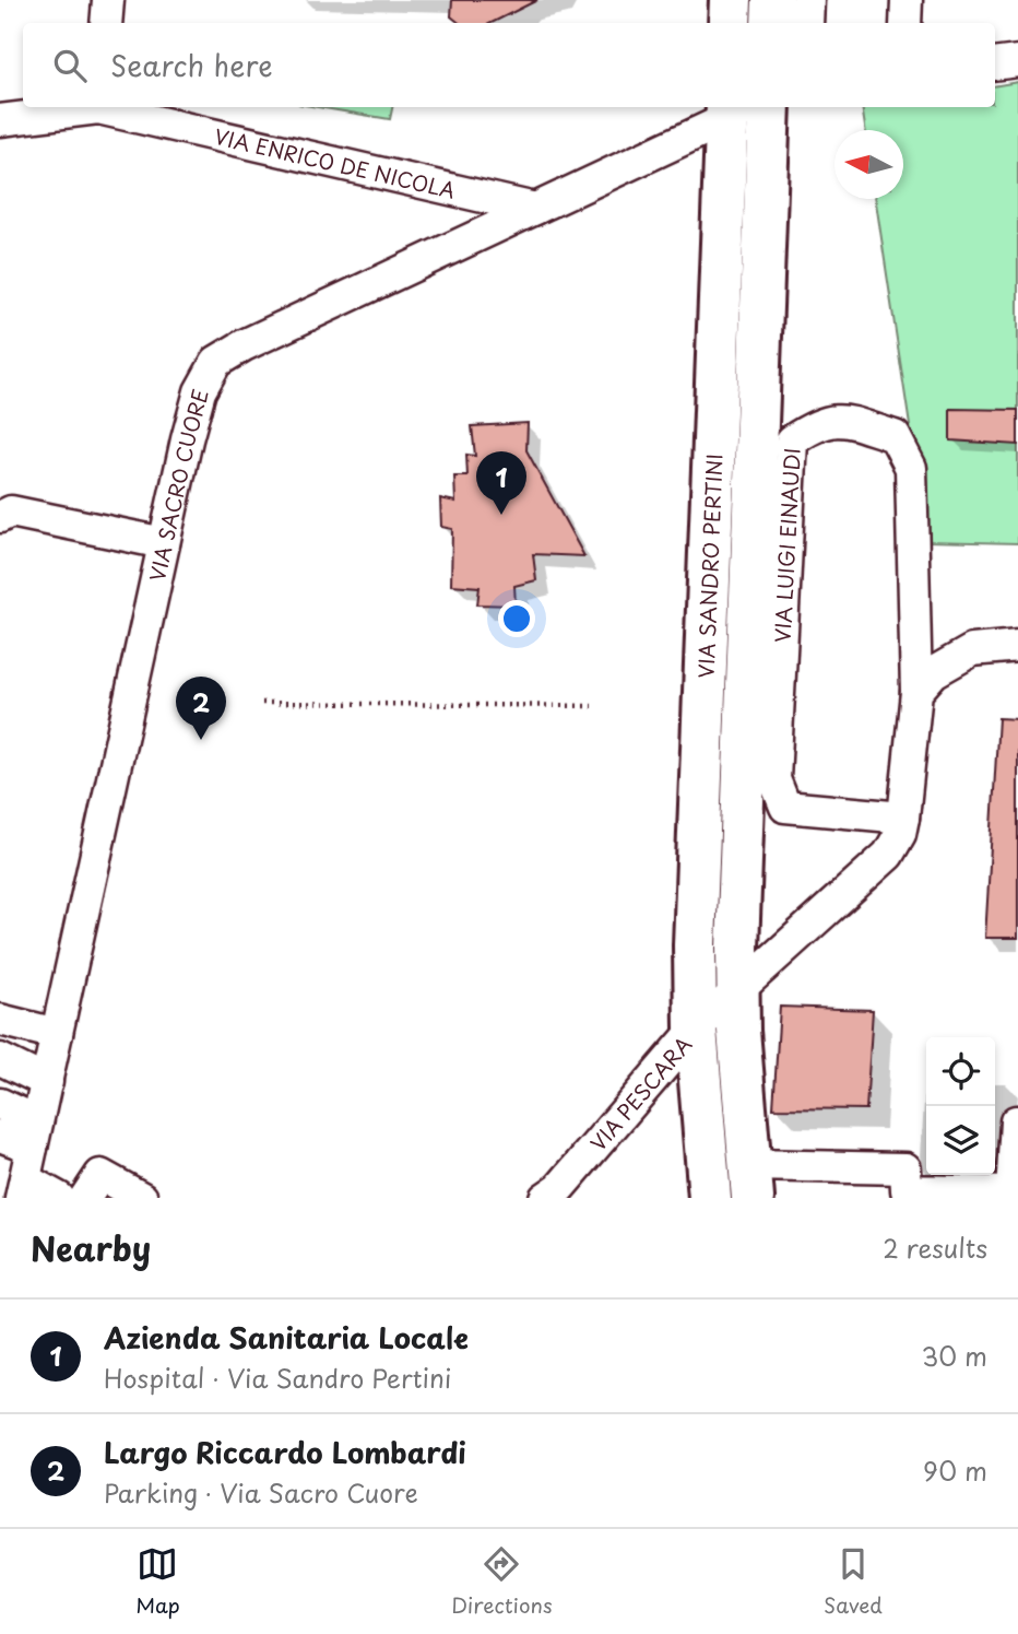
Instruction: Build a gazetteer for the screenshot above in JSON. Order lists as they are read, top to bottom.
{
  "streets": {
    "street": [
      "VIA ENRICO DE NICOLA",
      "VIA SACRO CUORE",
      "VIA LUIGI EINAUDI",
      "VIA SANDRO PERTINI",
      "VIA PESCARA"
    ]
  },
  "crossings": [
    ["VIA ENRICO DE NICOLA", "VIA SACRO CUORE"],
    ["VIA SACRO CUORE", "VIA SANDRO PERTINI"],
    ["VIA LUIGI EINAUDI", "VIA PESCARA"],
    ["VIA SANDRO PERTINI", "VIA PESCARA"]
  ],
  "north": "left",
  "page": {
    "search": "Search here",
    "pins": ["1", "2"],
    "heading": ["Nearby", "2 results"],
    "list": [
      {
        "mark": "1",
        "name": "Azienda Sanitaria Locale",
        "note": "Hospital · Via Sandro Pertini",
        "value": "30 m"
      },
      {
        "mark": "2",
        "name": "Largo Riccardo Lombardi",
        "note": "Parking · Via Sacro Cuore",
        "value": "90 m"
      }
    ],
    "nav": ["Map", "Directions", "Saved"]
  }
}
